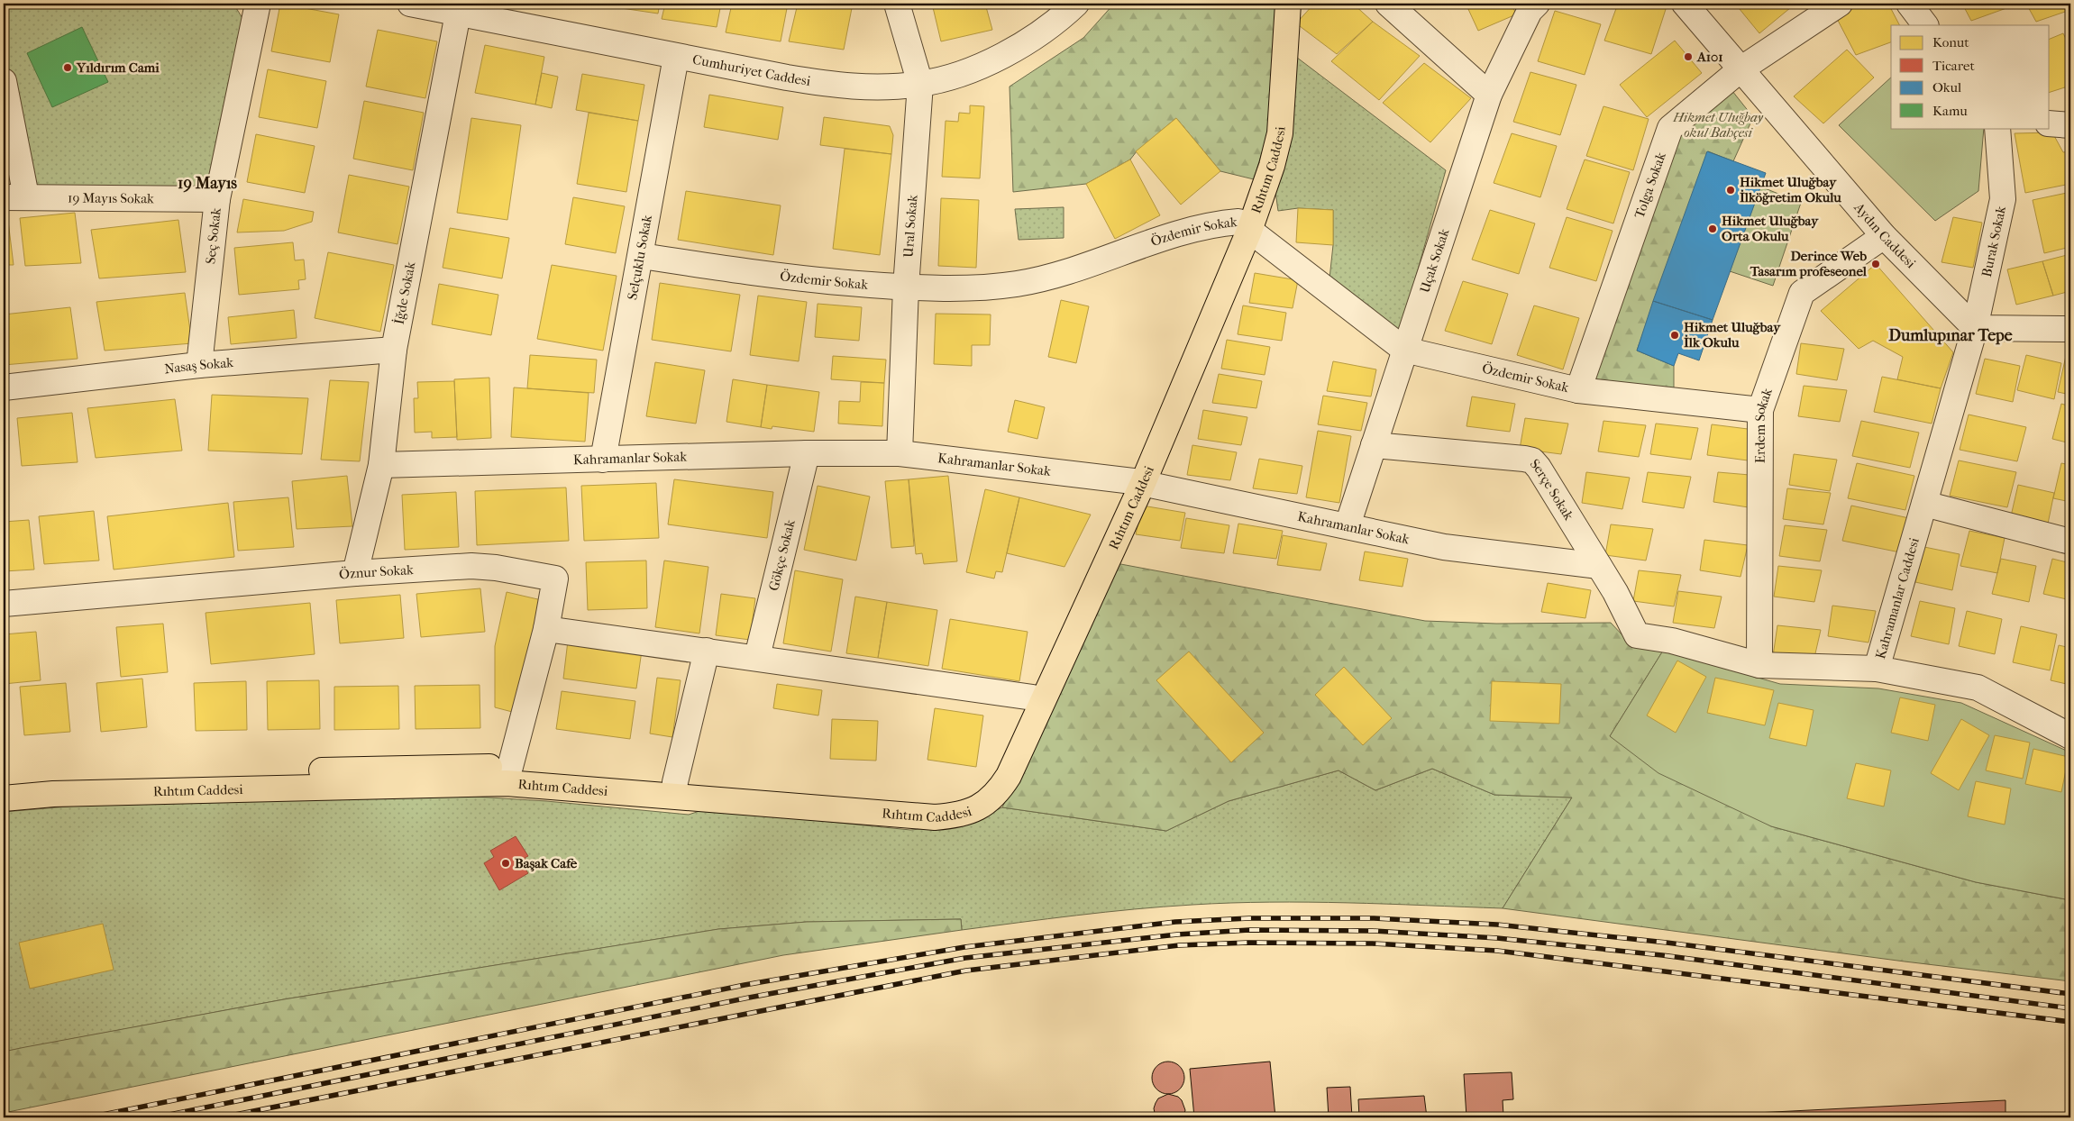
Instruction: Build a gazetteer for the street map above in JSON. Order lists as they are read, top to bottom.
{
  "streets": {
    "main road": ["Rıhtım Caddesi"],
    "street": [
      "Cumhuriyet Caddesi",
      "Tolga Sokak",
      "19 Mayıs Sokak",
      "Ural Sokak",
      "Aydın Caddesi",
      "Özdemir Sokak",
      "Seç Sokak",
      "Burak Sokak",
      "Selçuklu Sokak",
      "Uçak Sokak",
      "İğde Sokak",
      "Nasaş Sokak",
      "Erdem Sokak",
      "Kahramanlar Sokak",
      "Serçe Sokak",
      "Gökçe Sokak",
      "Öznur Sokak",
      "Kahramanlar Caddesi"
    ]
  },
  "crossings": [
    ["Cumhuriyet Caddesi", "Ural Sokak"],
    ["Cumhuriyet Caddesi", "Selçuklu Sokak"],
    ["Cumhuriyet Caddesi", "İğde Sokak"],
    ["Rıhtım Caddesi", "Özdemir Sokak"],
    ["Rıhtım Caddesi", "Kahramanlar Sokak"],
    ["Rıhtım Caddesi", "Öznur Sokak"],
    ["Tolga Sokak", "Aydın Caddesi"],
    ["Tolga Sokak", "Özdemir Sokak"],
    ["19 Mayıs Sokak", "Seç Sokak"],
    ["Ural Sokak", "Özdemir Sokak"],
    ["Ural Sokak", "Kahramanlar Sokak"],
    ["Aydın Caddesi", "Burak Sokak"],
    ["Aydın Caddesi", "Erdem Sokak"],
    ["Aydın Caddesi", "Kahramanlar Caddesi"],
    ["Özdemir Sokak", "Selçuklu Sokak"],
    ["Özdemir Sokak", "Uçak Sokak"],
    ["Özdemir Sokak", "Erdem Sokak"],
    ["Seç Sokak", "Nasaş Sokak"],
    ["Burak Sokak", "Kahramanlar Caddesi"],
    ["Selçuklu Sokak", "Kahramanlar Sokak"],
    ["Uçak Sokak", "Kahramanlar Sokak"],
    ["Uçak Sokak", "Serçe Sokak"],
    ["İğde Sokak", "Nasaş Sokak"],
    ["İğde Sokak", "Kahramanlar Sokak"],
    ["İğde Sokak", "Öznur Sokak"],
    ["Erdem Sokak", "Serçe Sokak"],
    ["Kahramanlar Sokak", "Serçe Sokak"],
    ["Kahramanlar Sokak", "Gökçe Sokak"]
  ],
  "districts": ["19 Mayıs", "Dumlupınar Tepe"],
  "parks": ["Hikmet Uluğbay okul Bahçesi"],
  "places": [
    "A101",
    "Yıldırım Cami",
    "Hikmet Uluğbay İlköğretim Okulu",
    "Hikmet Uluğbay Orta Okulu",
    "Derince Web Tasarım profeseonel",
    "Hikmet Uluğbay İlk Okulu",
    "Başak Cafe"
  ],
  "legend": [
    "Konut",
    "Ticaret",
    "Okul",
    "Kamu"
  ]
}
